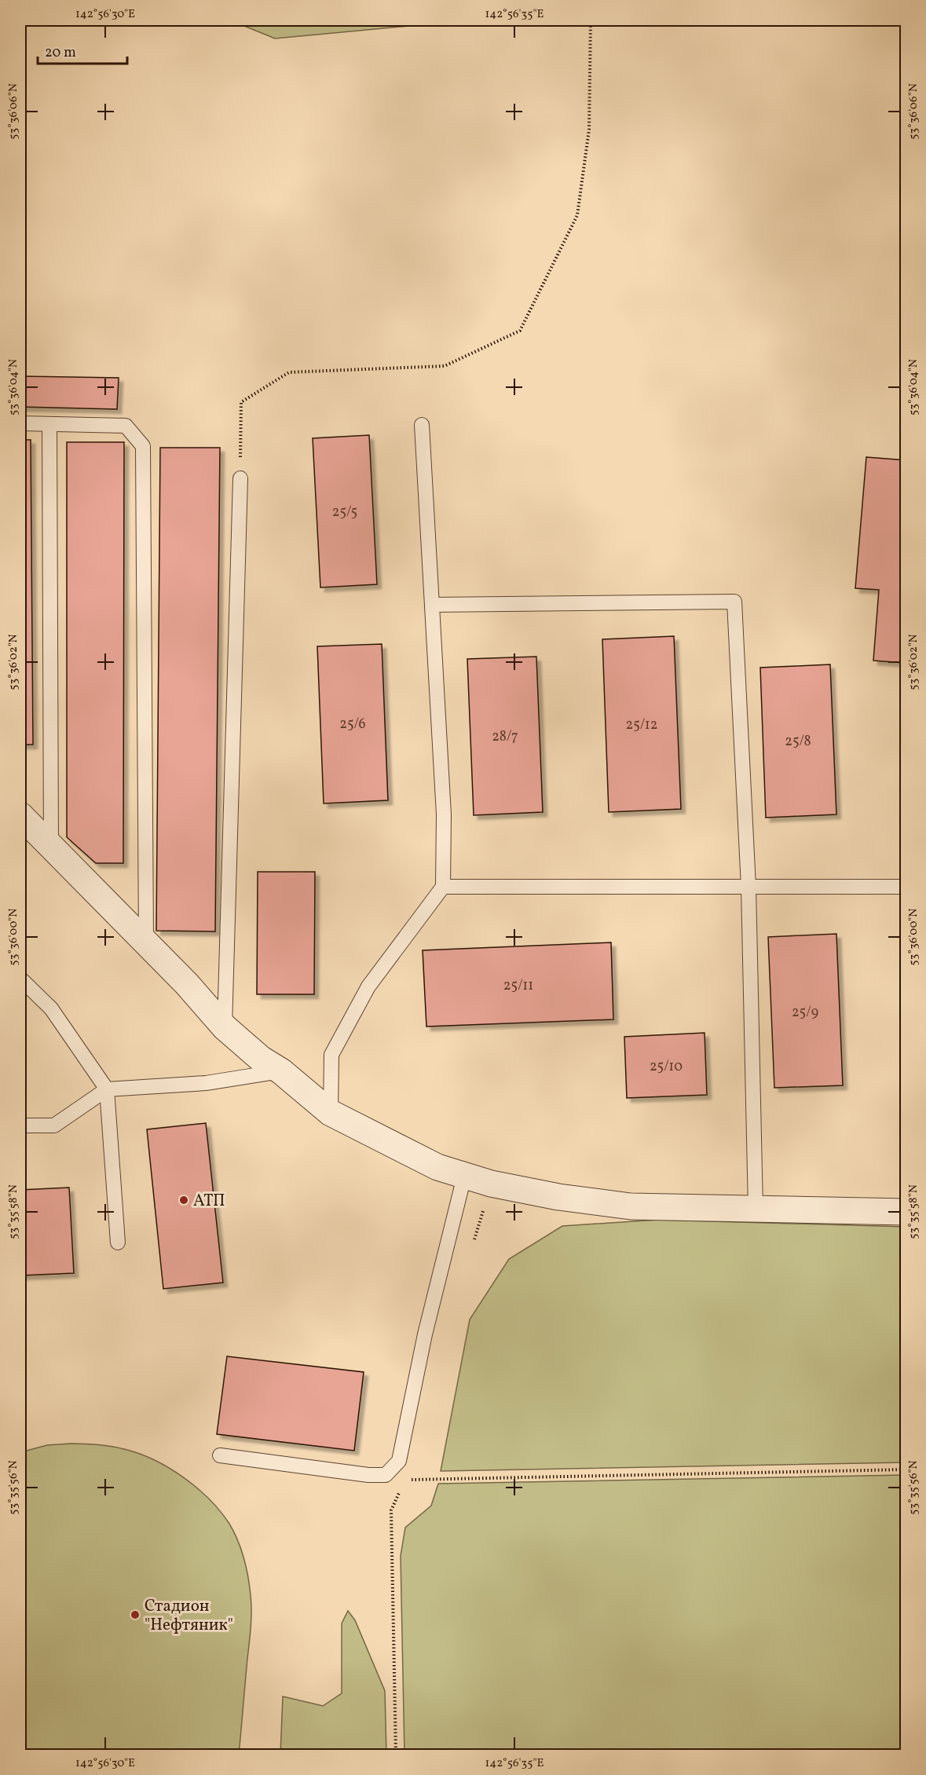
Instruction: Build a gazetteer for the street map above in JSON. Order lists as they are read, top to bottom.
{
  "places": ["АТП", "Стадион \"Нефтяник\""],
  "house_numbers": [
    "25/5",
    "25/6",
    "25/12",
    "28/7",
    "25/8",
    "25/11",
    "25/9",
    "25/10"
  ],
  "scale_bar": "20 m",
  "coordinates": [
    "142°56'30\"E",
    "142°56'35\"E",
    "53°36'06\"N",
    "53°36'04\"N",
    "53°36'02\"N",
    "53°36'00\"N",
    "53°35'58\"N",
    "53°35'56\"N"
  ]
}
